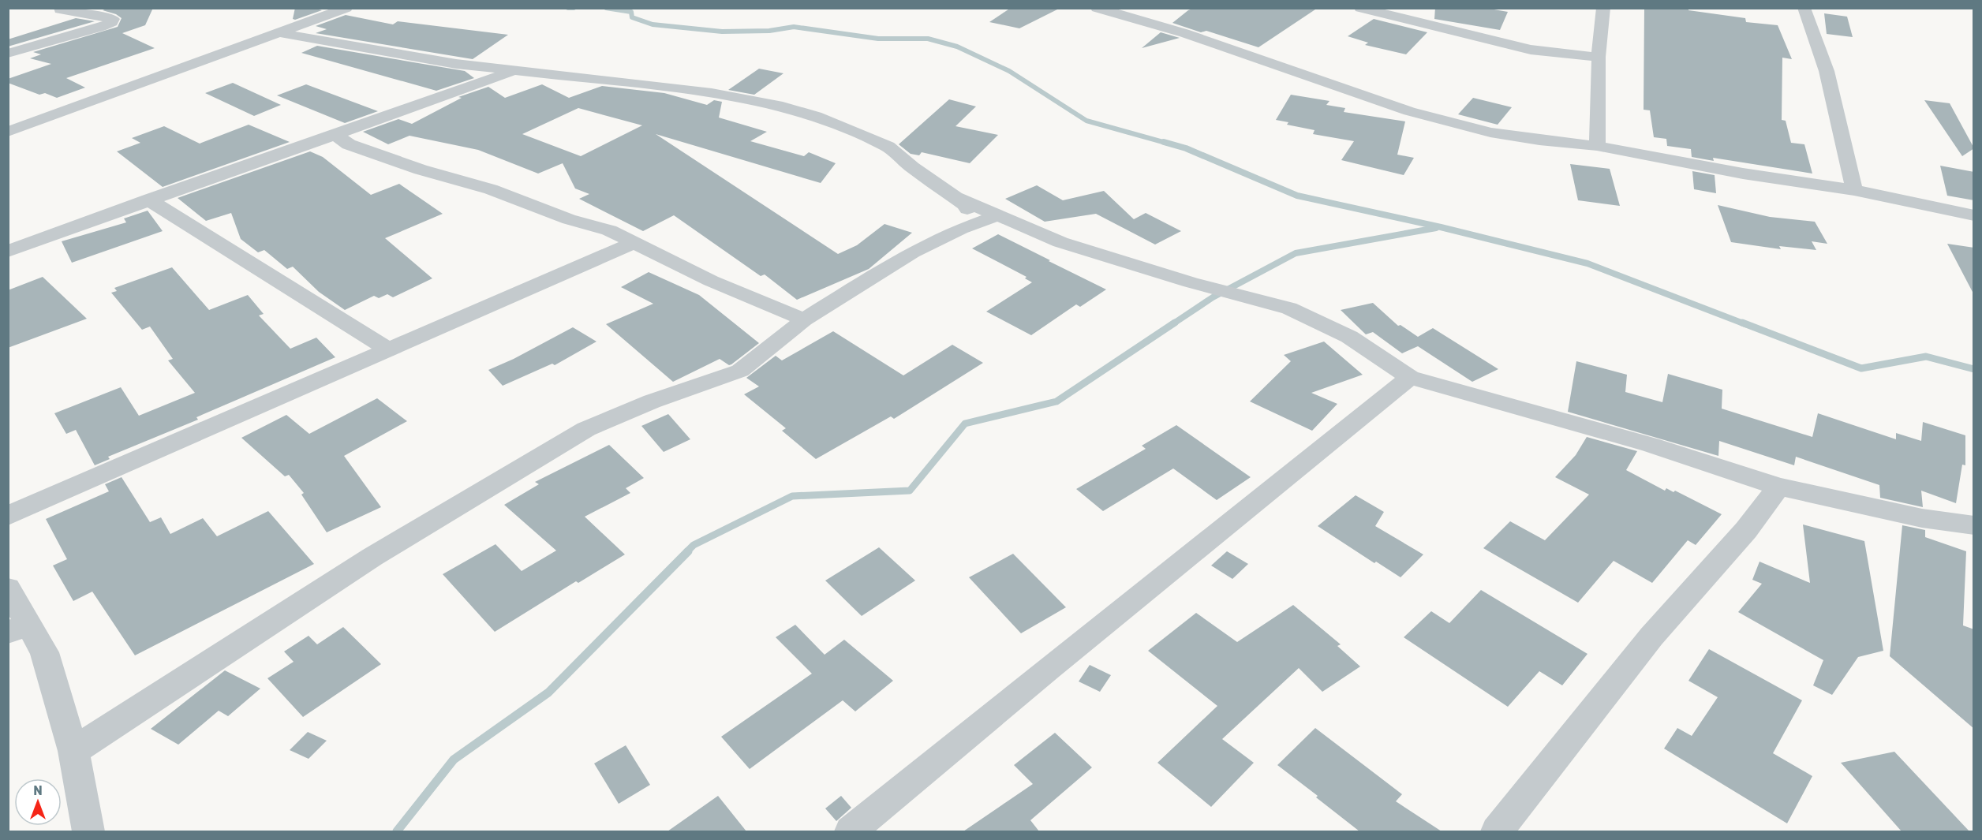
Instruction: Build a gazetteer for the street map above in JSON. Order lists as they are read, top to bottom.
{
  "north": "top"
}
